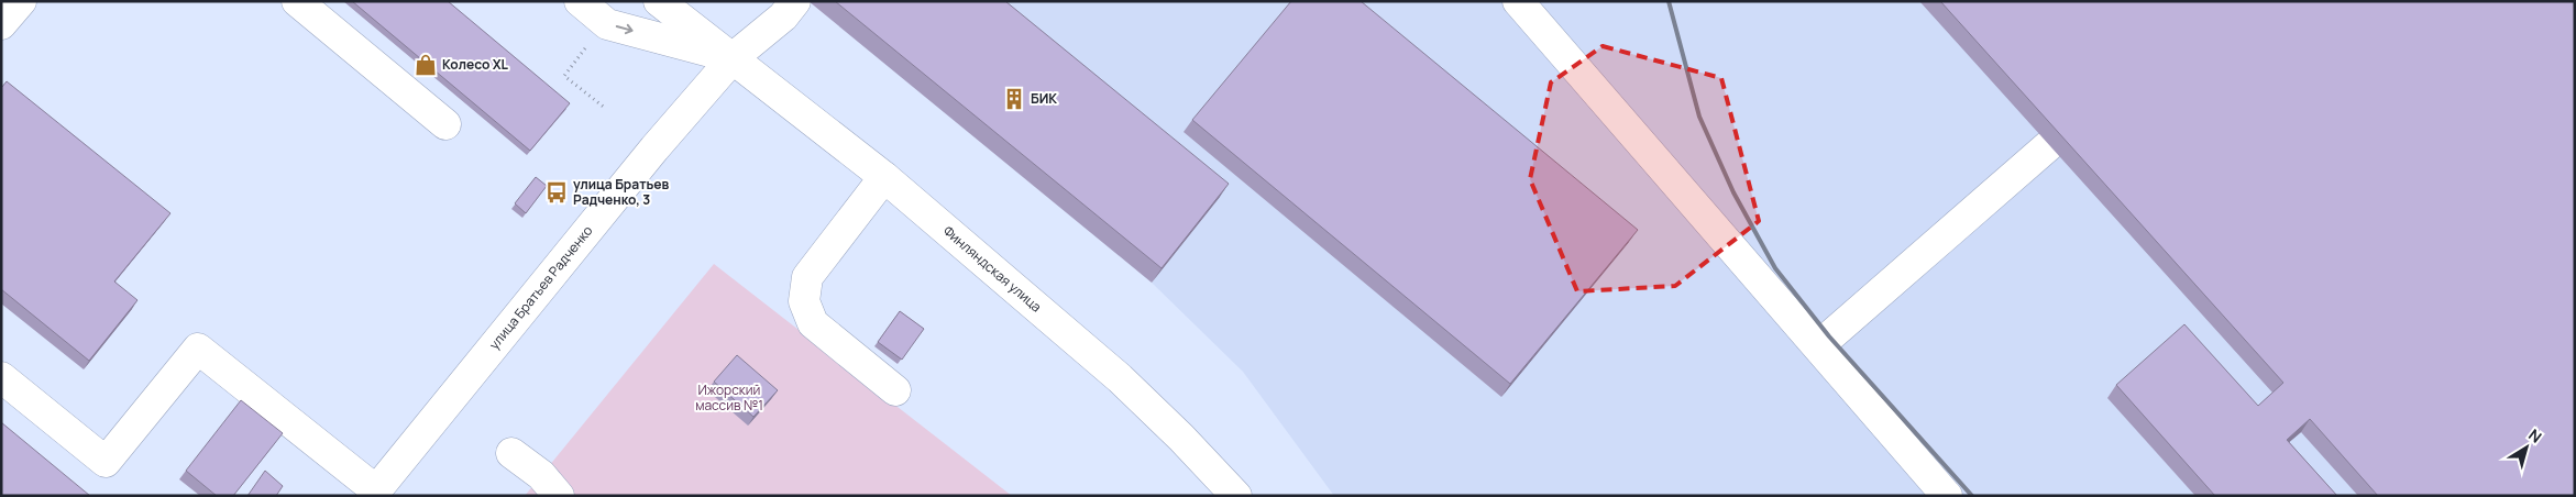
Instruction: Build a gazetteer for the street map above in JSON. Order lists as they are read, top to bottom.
{
  "streets": {
    "street": ["Финляндская улица", "улица Братьев Радченко"]
  },
  "crossings": [
    ["Финляндская улица", "улица Братьев Радченко"]
  ],
  "parks": ["Ижорский массив №1"],
  "places": {
    "shop": ["Колесо XL"],
    "building": ["БИК"],
    "bus stop": ["улица Братьев Радченко, 3"]
  },
  "north": "top right"
}
